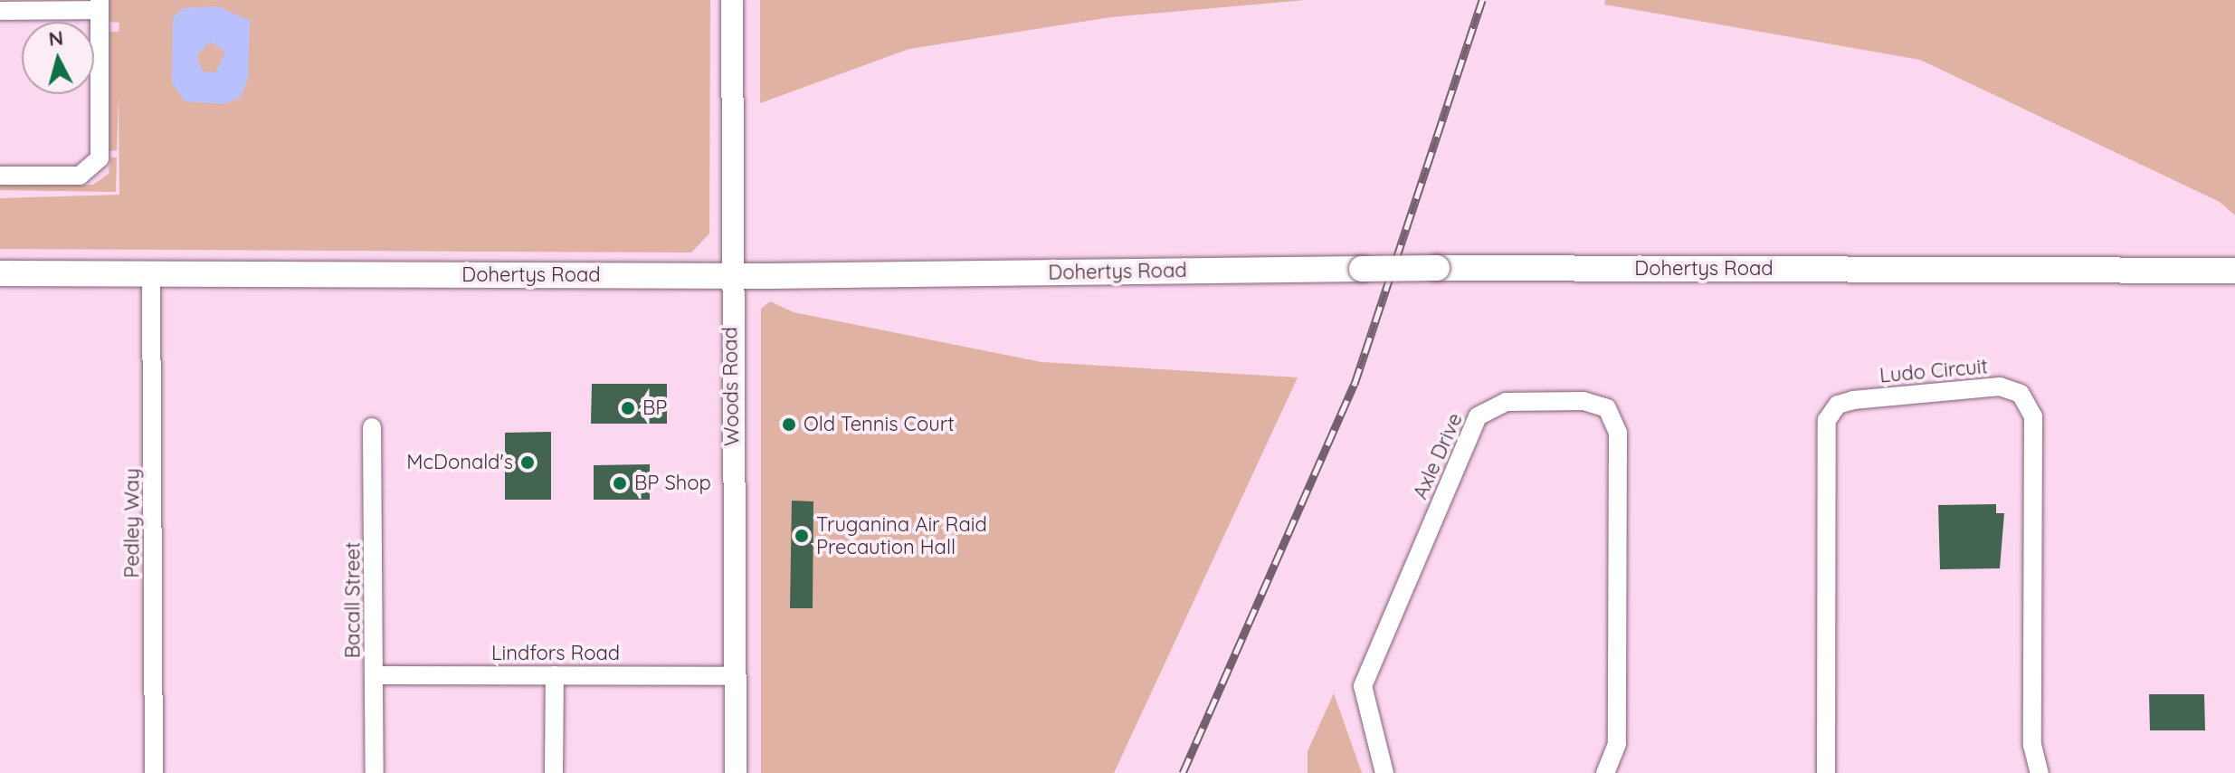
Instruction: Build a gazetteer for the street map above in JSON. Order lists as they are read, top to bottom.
{
  "streets": {
    "main road": ["Dohertys Road"],
    "street": [
      "Ludo Circuit",
      "Woods Road",
      "Axle Drive",
      "Pedley Way",
      "Bacall Street",
      "Lindfors Road"
    ]
  },
  "crossings": [
    ["Dohertys Road", "Woods Road"],
    ["Dohertys Road", "Pedley Way"],
    ["Woods Road", "Lindfors Road"],
    ["Bacall Street", "Lindfors Road"]
  ],
  "places": [
    "BP",
    "Old Tennis Court",
    "McDonald's",
    "BP Shop",
    "Truganina Air Raid Precaution Hall"
  ],
  "north": "top"
}
